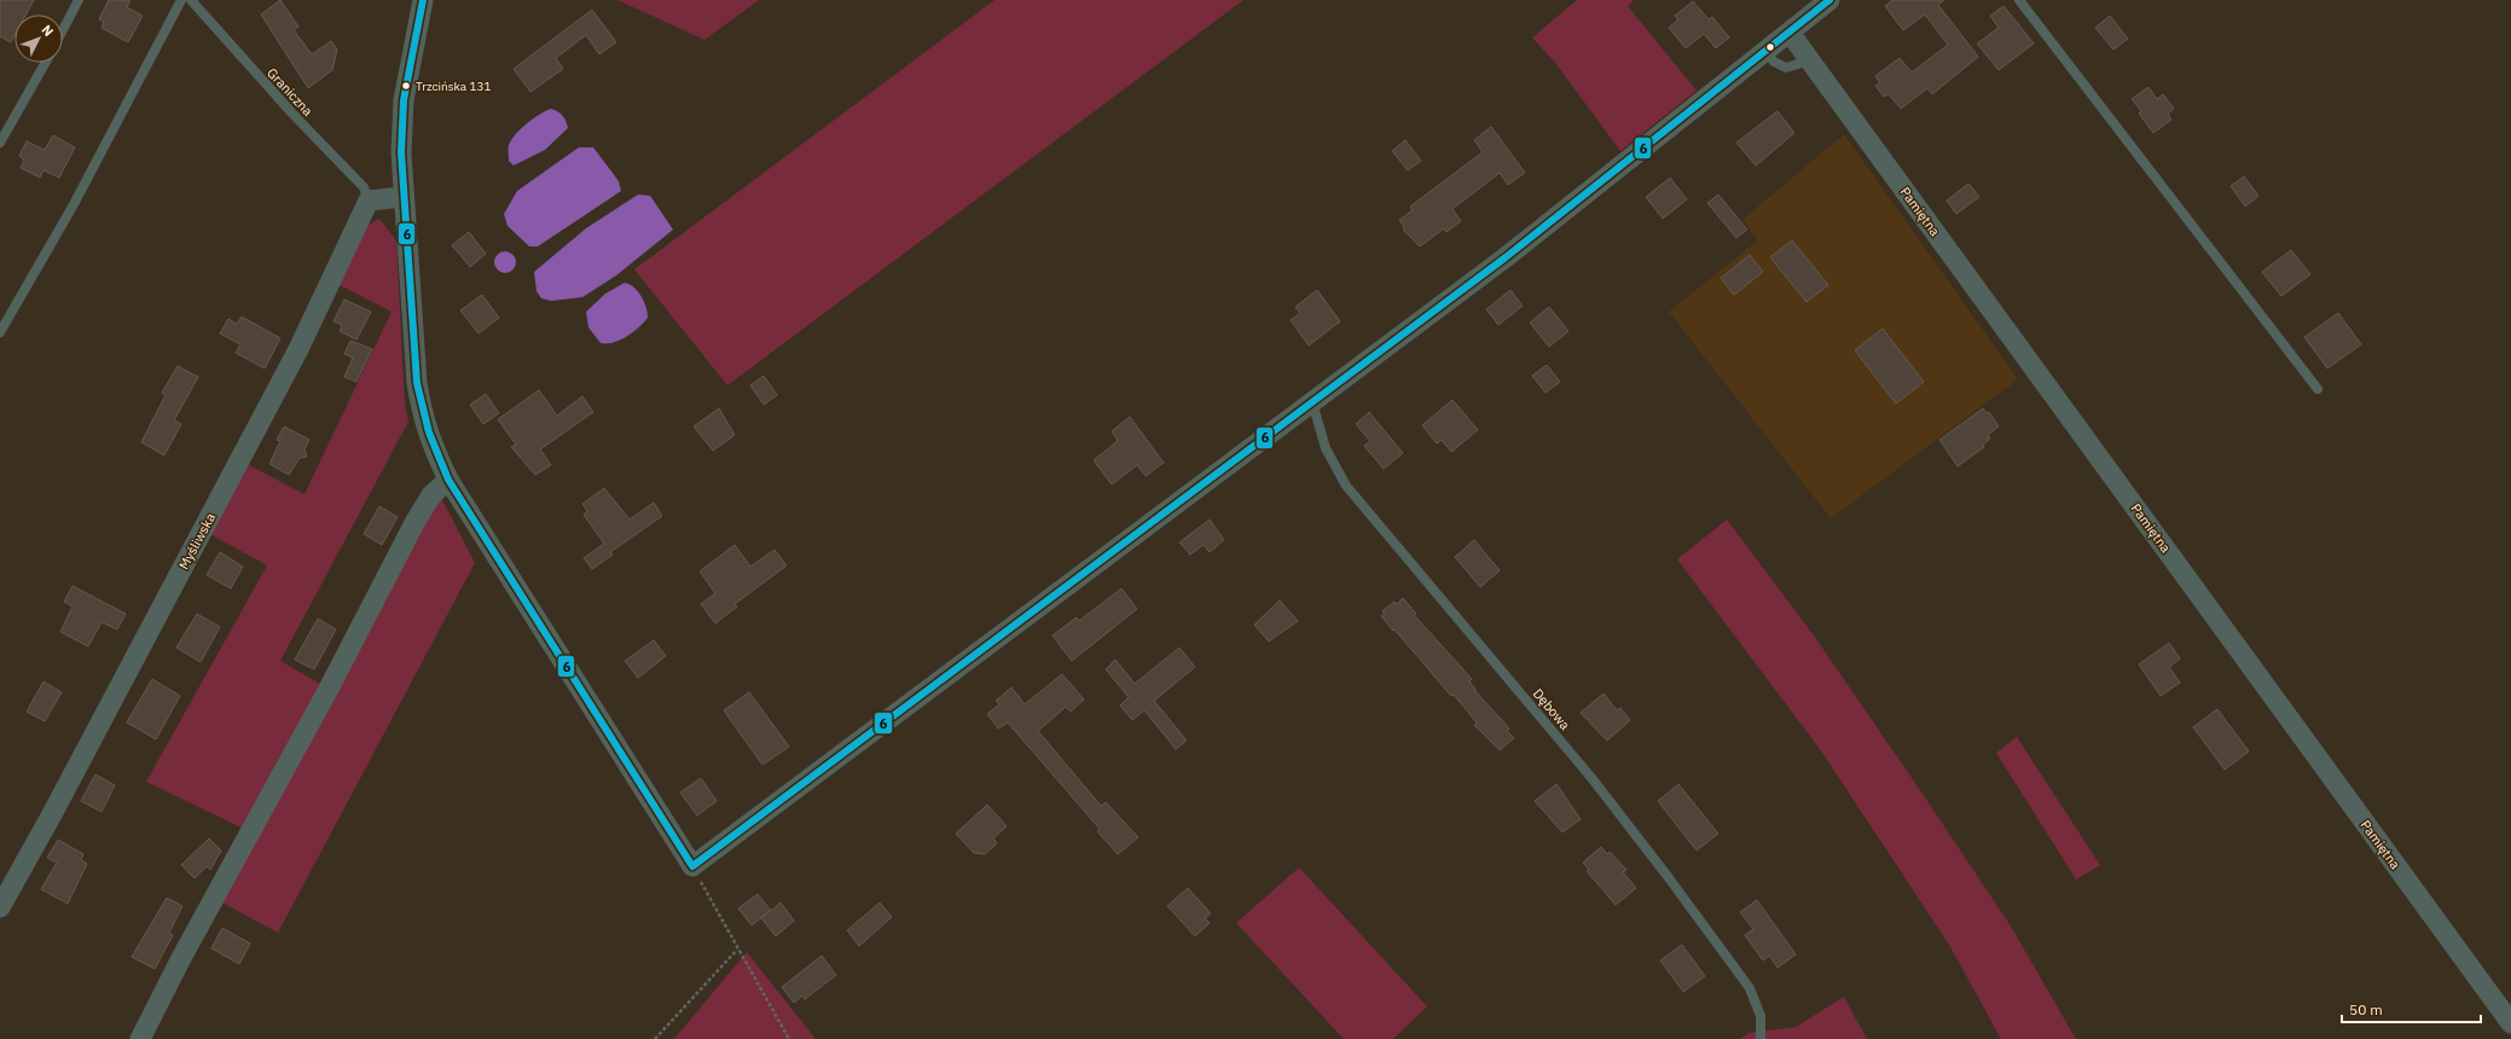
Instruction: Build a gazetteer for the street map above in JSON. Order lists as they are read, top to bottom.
{
  "streets": {
    "street": ["Pamiętna", "Myśliwska"],
    "lane": ["Graniczna", "Dębowa"]
  },
  "crossings": [
    ["Graniczna", "Myśliwska"]
  ],
  "places": ["Trzcińska 131"],
  "lines": ["transit line 6"],
  "scale_bar": "50 m",
  "north": "top right"
}
